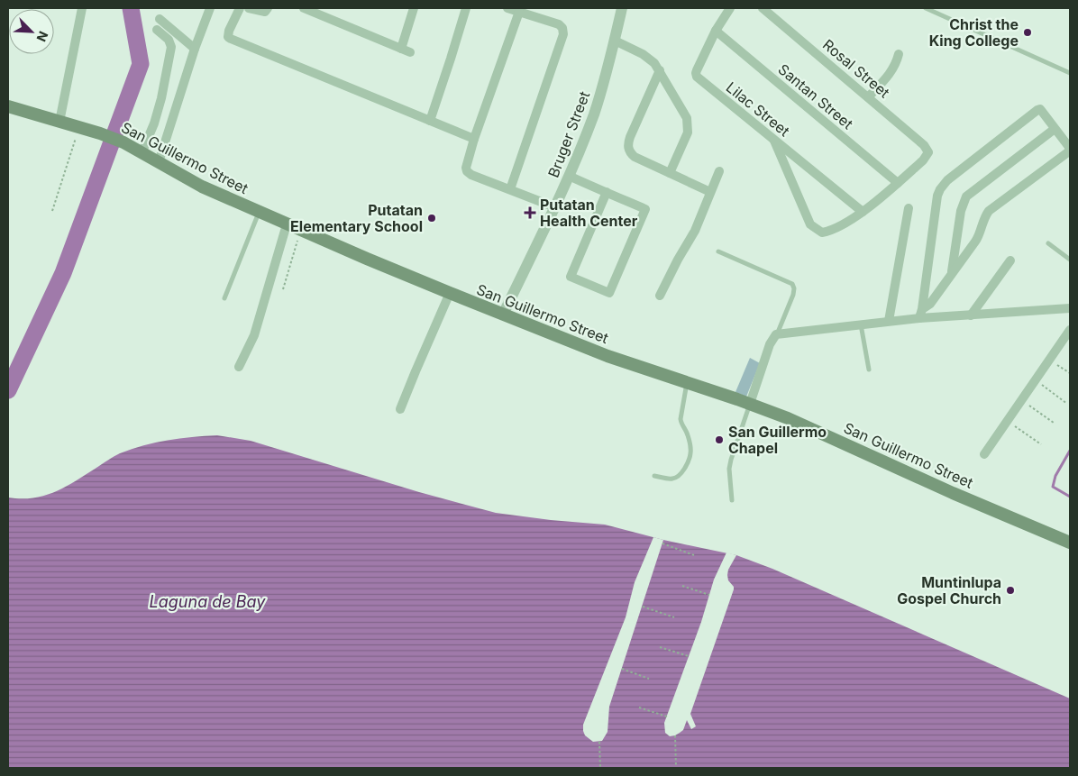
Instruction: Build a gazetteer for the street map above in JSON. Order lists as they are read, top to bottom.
{
  "streets": {
    "main road": ["San Guillermo Street"],
    "street": [
      "Rosal Street",
      "Santan Street",
      "Lilac Street",
      "Bruger Street"
    ]
  },
  "crossings": [
    ["Rosal Street", "Santan Street"],
    ["Santan Street", "Lilac Street"],
    ["Bruger Street", "San Guillermo Street"]
  ],
  "water": ["Laguna de Bay"],
  "places": {
    "other": [
      "Christ the King College",
      "Putatan Elementary School",
      "San Guillermo Chapel",
      "Muntinlupa Gospel Church"
    ],
    "health": ["Putatan Health Center"]
  },
  "north": "bottom right"
}
